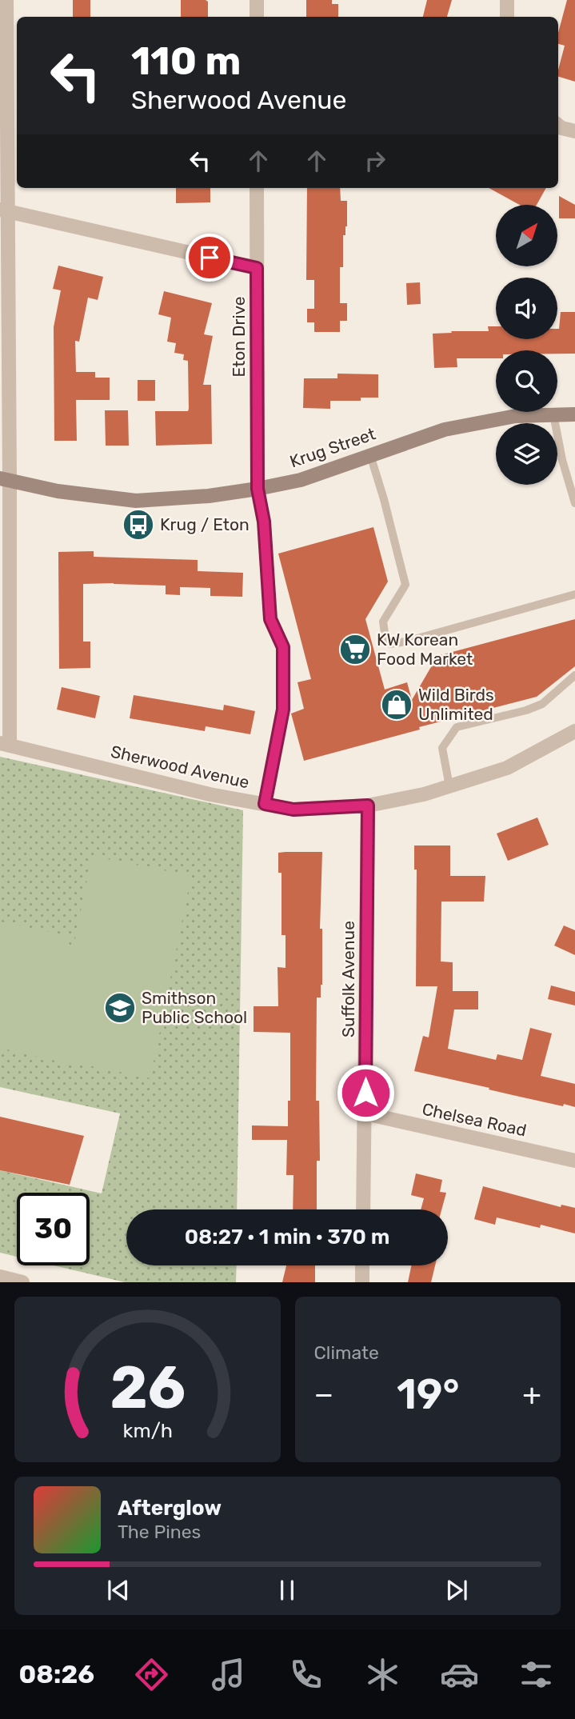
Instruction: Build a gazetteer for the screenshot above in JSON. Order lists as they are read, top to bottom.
{
  "streets": {
    "street": [
      "Eton Drive",
      "Krug Street",
      "Sherwood Avenue",
      "Suffolk Avenue",
      "Chelsea Road"
    ]
  },
  "crossings": [
    ["Eton Drive", "Krug Street"],
    ["Sherwood Avenue", "Suffolk Avenue"],
    ["Suffolk Avenue", "Chelsea Road"]
  ],
  "places": {
    "bus stop": ["Krug / Eton"],
    "supermarket": ["KW Korean Food Market"],
    "shop": ["Wild Birds Unlimited"],
    "school or university": ["Smithson Public School"]
  },
  "north": "top right",
  "page": {
    "turn": ["110 m", "Sherwood Avenue"],
    "limit": "30",
    "trip": "08:27 · 1 min · 370 m",
    "tile": "Climate",
    "heat": ["−", "19°", "+"],
    "song": ["Afterglow", "The Pines"],
    "tabs": "08:26",
    "gauge": ["26", "km/h"]
  }
}
